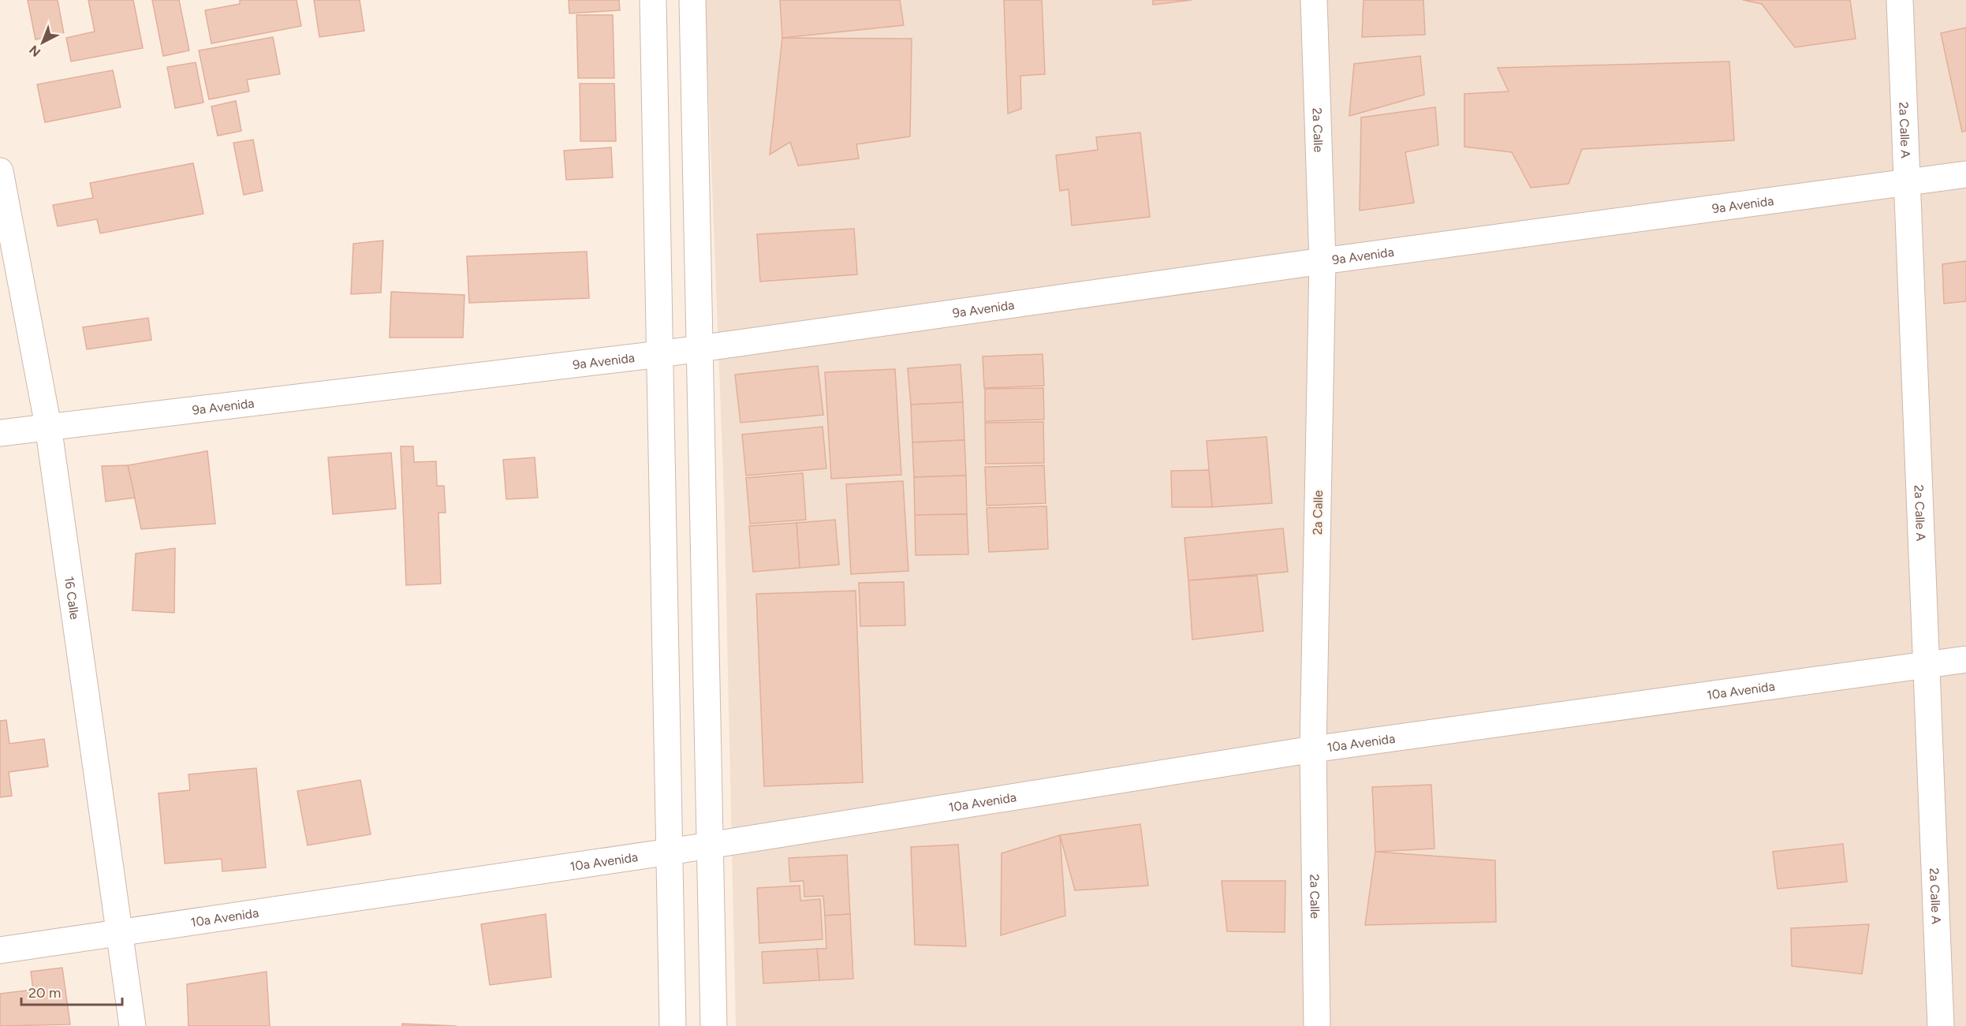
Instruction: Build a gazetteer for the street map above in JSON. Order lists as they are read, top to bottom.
{
  "streets": {
    "street": [
      "2a Calle",
      "2a Calle A",
      "9a Avenida",
      "16 Calle",
      "10a Avenida"
    ]
  },
  "crossings": [
    ["2a Calle", "9a Avenida"],
    ["2a Calle", "10a Avenida"],
    ["2a Calle A", "9a Avenida"],
    ["2a Calle A", "10a Avenida"],
    ["9a Avenida", "16 Calle"],
    ["16 Calle", "10a Avenida"]
  ],
  "scale_bar": "20 m",
  "north": "bottom left"
}
